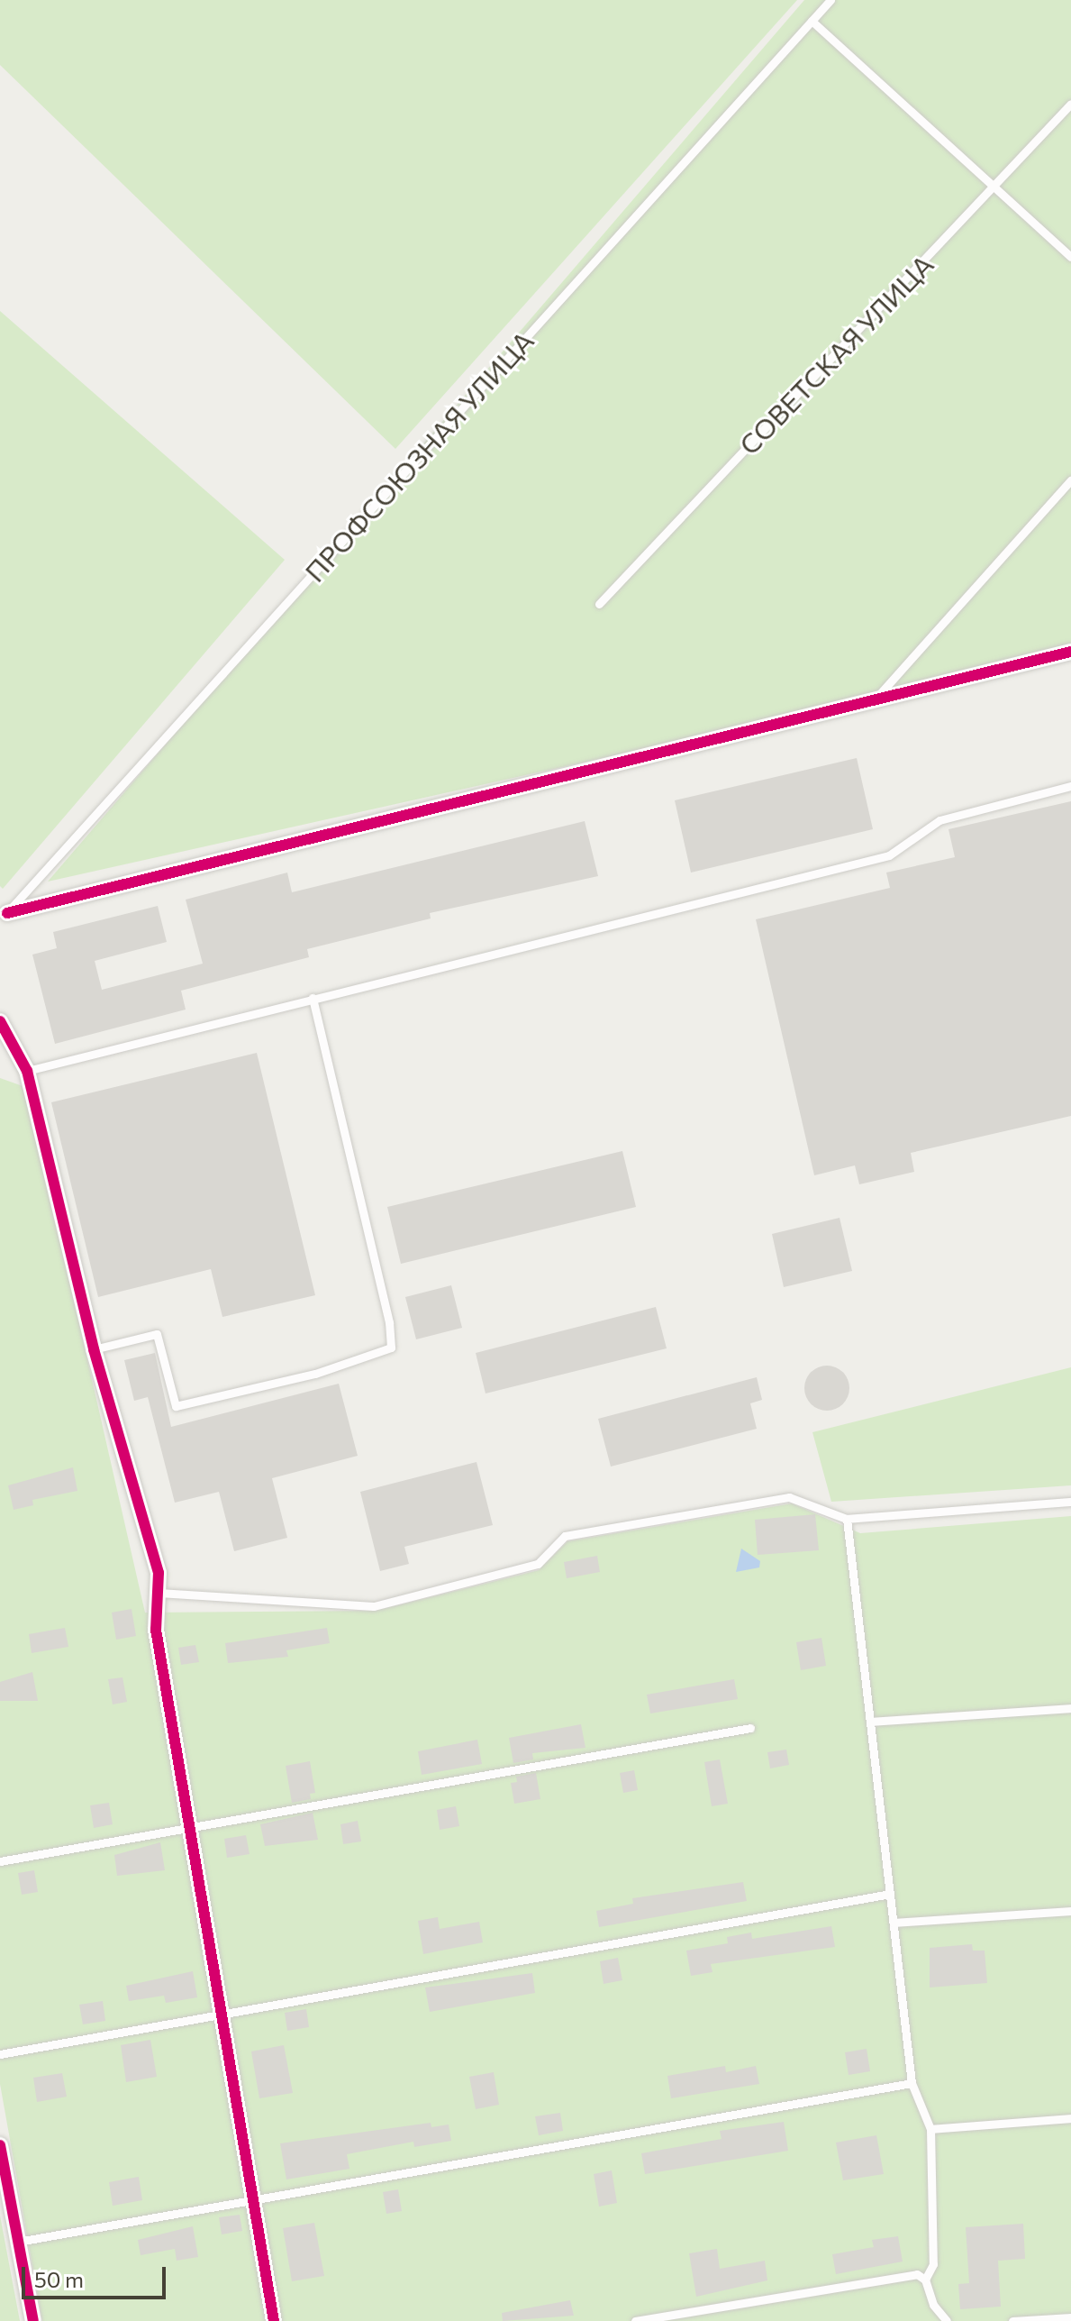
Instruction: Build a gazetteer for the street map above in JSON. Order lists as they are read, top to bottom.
{
  "streets": {
    "lane": ["СОВЕТСКАЯ УЛИЦА", "ПРОФСОЮЗНАЯ УЛИЦА"]
  },
  "scale_bar": "50 m"
}
